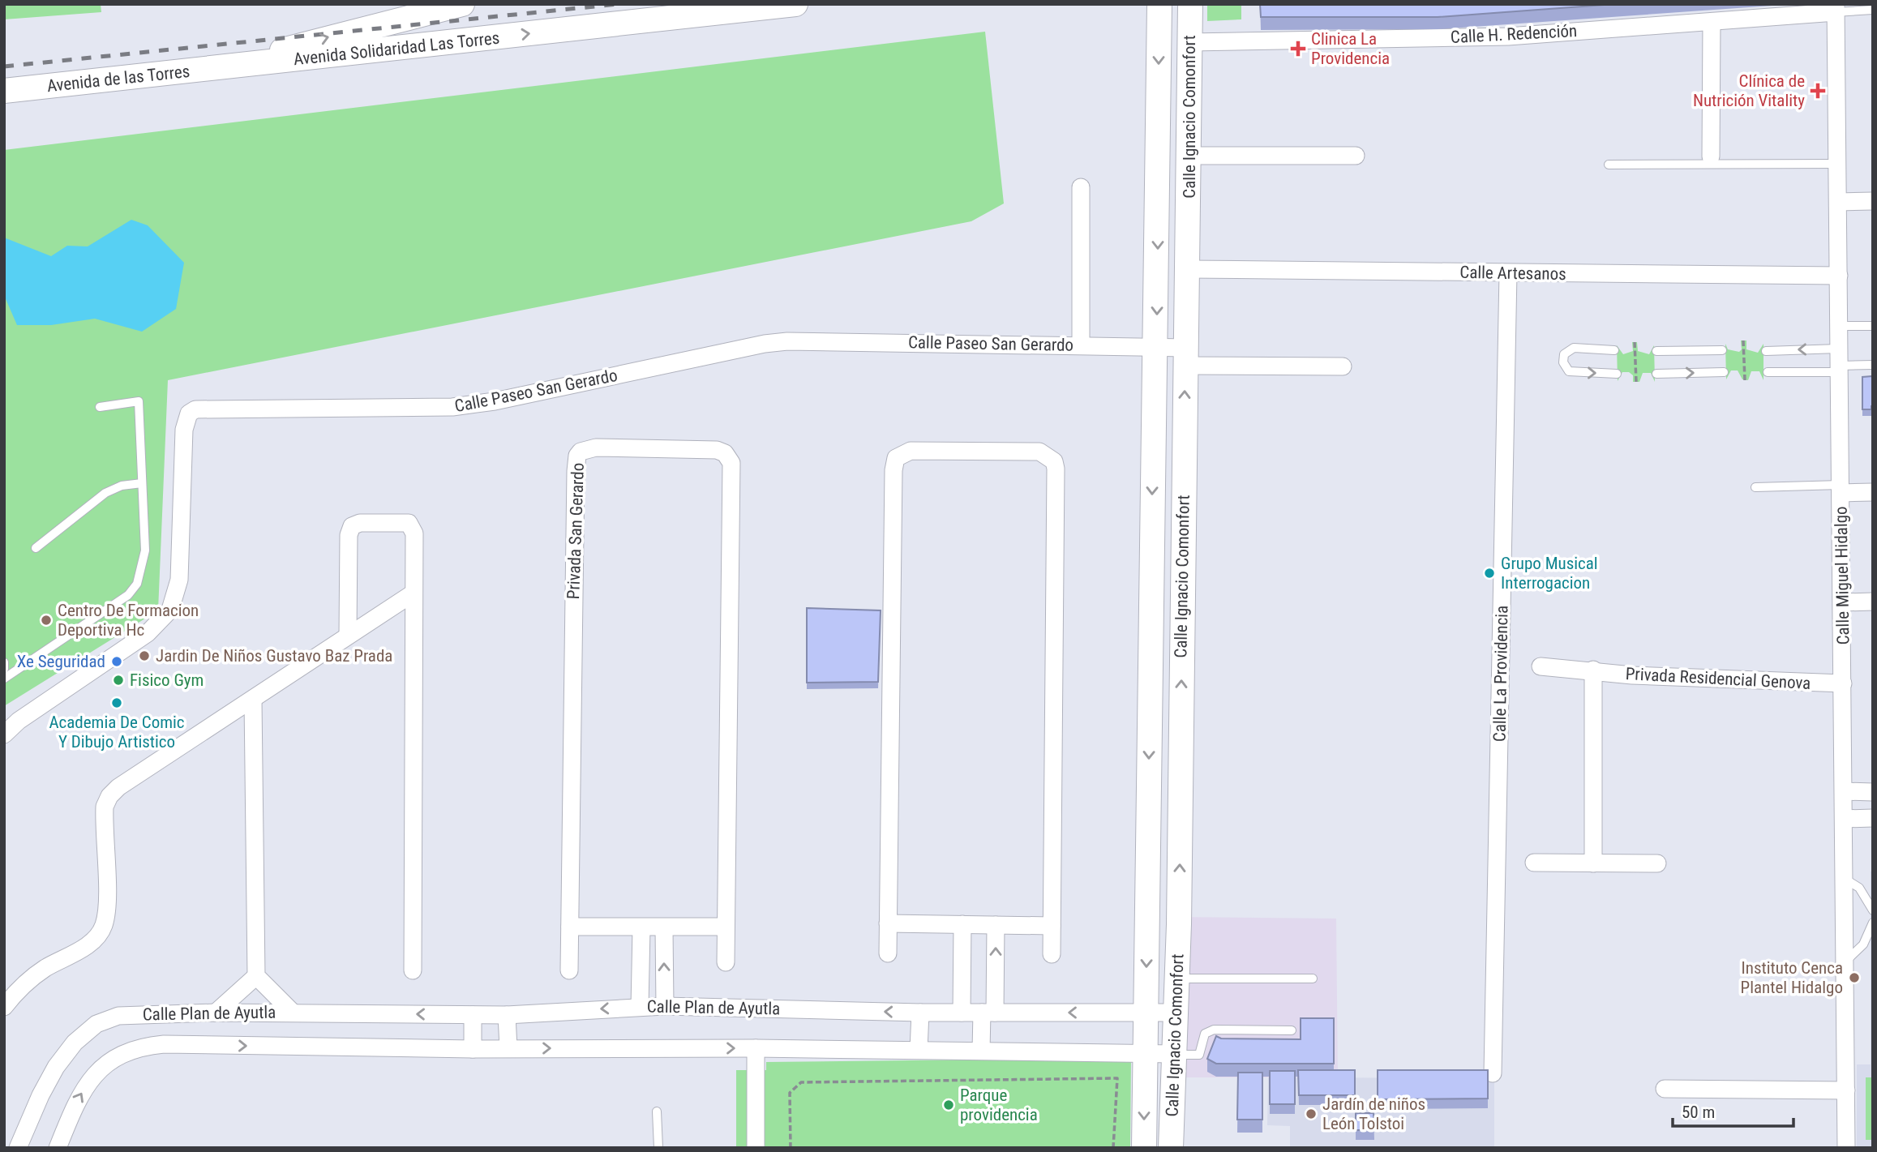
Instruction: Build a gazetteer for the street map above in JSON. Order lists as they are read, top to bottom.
{
  "streets": {
    "main road": ["Avenida Solidaridad Las Torres", "Avenida de las Torres", "Calle Ignacio Comonfort"],
    "street": [
      "Calle H. Redención",
      "Calle Artesanos",
      "Calle Paseo San Gerardo",
      "Privada San Gerardo",
      "Calle Miguel Hidalgo",
      "Calle La Providencia",
      "Privada Residencial Genova",
      "Calle Plan de Ayutla"
    ]
  },
  "crossings": [
    ["Calle H. Redención", "Calle Ignacio Comonfort"],
    ["Calle H. Redención", "Calle Miguel Hidalgo"],
    ["Avenida Solidaridad Las Torres", "Avenida de las Torres"],
    ["Calle Ignacio Comonfort", "Calle Artesanos"],
    ["Calle Ignacio Comonfort", "Calle Paseo San Gerardo"],
    ["Calle Ignacio Comonfort", "Calle Plan de Ayutla"],
    ["Calle Artesanos", "Calle Miguel Hidalgo"],
    ["Calle Artesanos", "Calle La Providencia"],
    ["Calle Miguel Hidalgo", "Privada Residencial Genova"]
  ],
  "one_way": ["Avenida Solidaridad Las Torres"],
  "places": {
    "health": ["Clinica La Providencia", "Clínica de Nutrición Vitality"],
    "other": [
      "Grupo Musical Interrogacion",
      "Centro De Formacion Deportiva Hc",
      "Jardin De Niños Gustavo Baz Prada",
      "Xe Seguridad",
      "Fisico Gym",
      "Academia De Comic Y Dibujo Artistico",
      "Instituto Cenca Plantel Hidalgo",
      "Parque providencia",
      "Jardín de niños León Tolstoi"
    ]
  },
  "scale_bar": "50 m"
}
